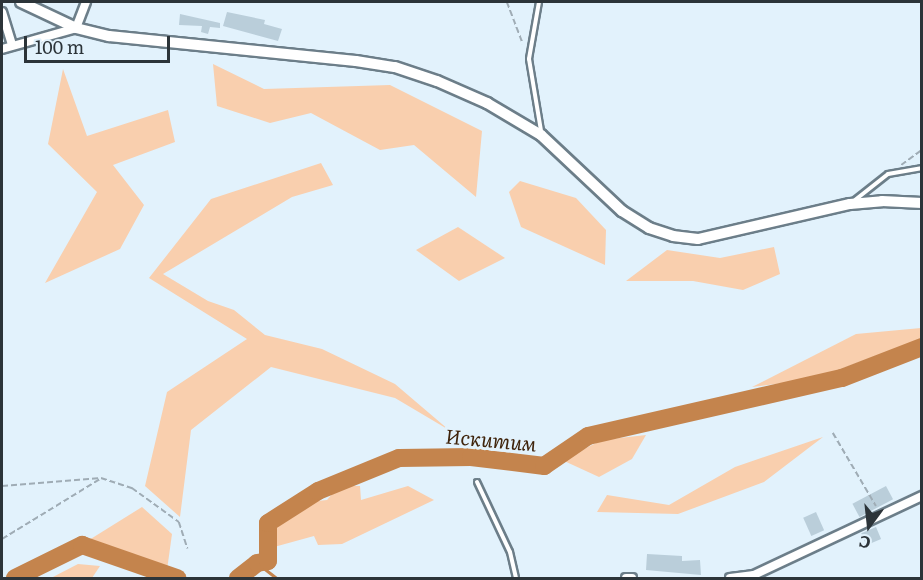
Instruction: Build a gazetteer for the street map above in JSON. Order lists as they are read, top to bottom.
{
  "water": ["Искитим"],
  "scale_bar": "100 m",
  "north": "bottom"
}
